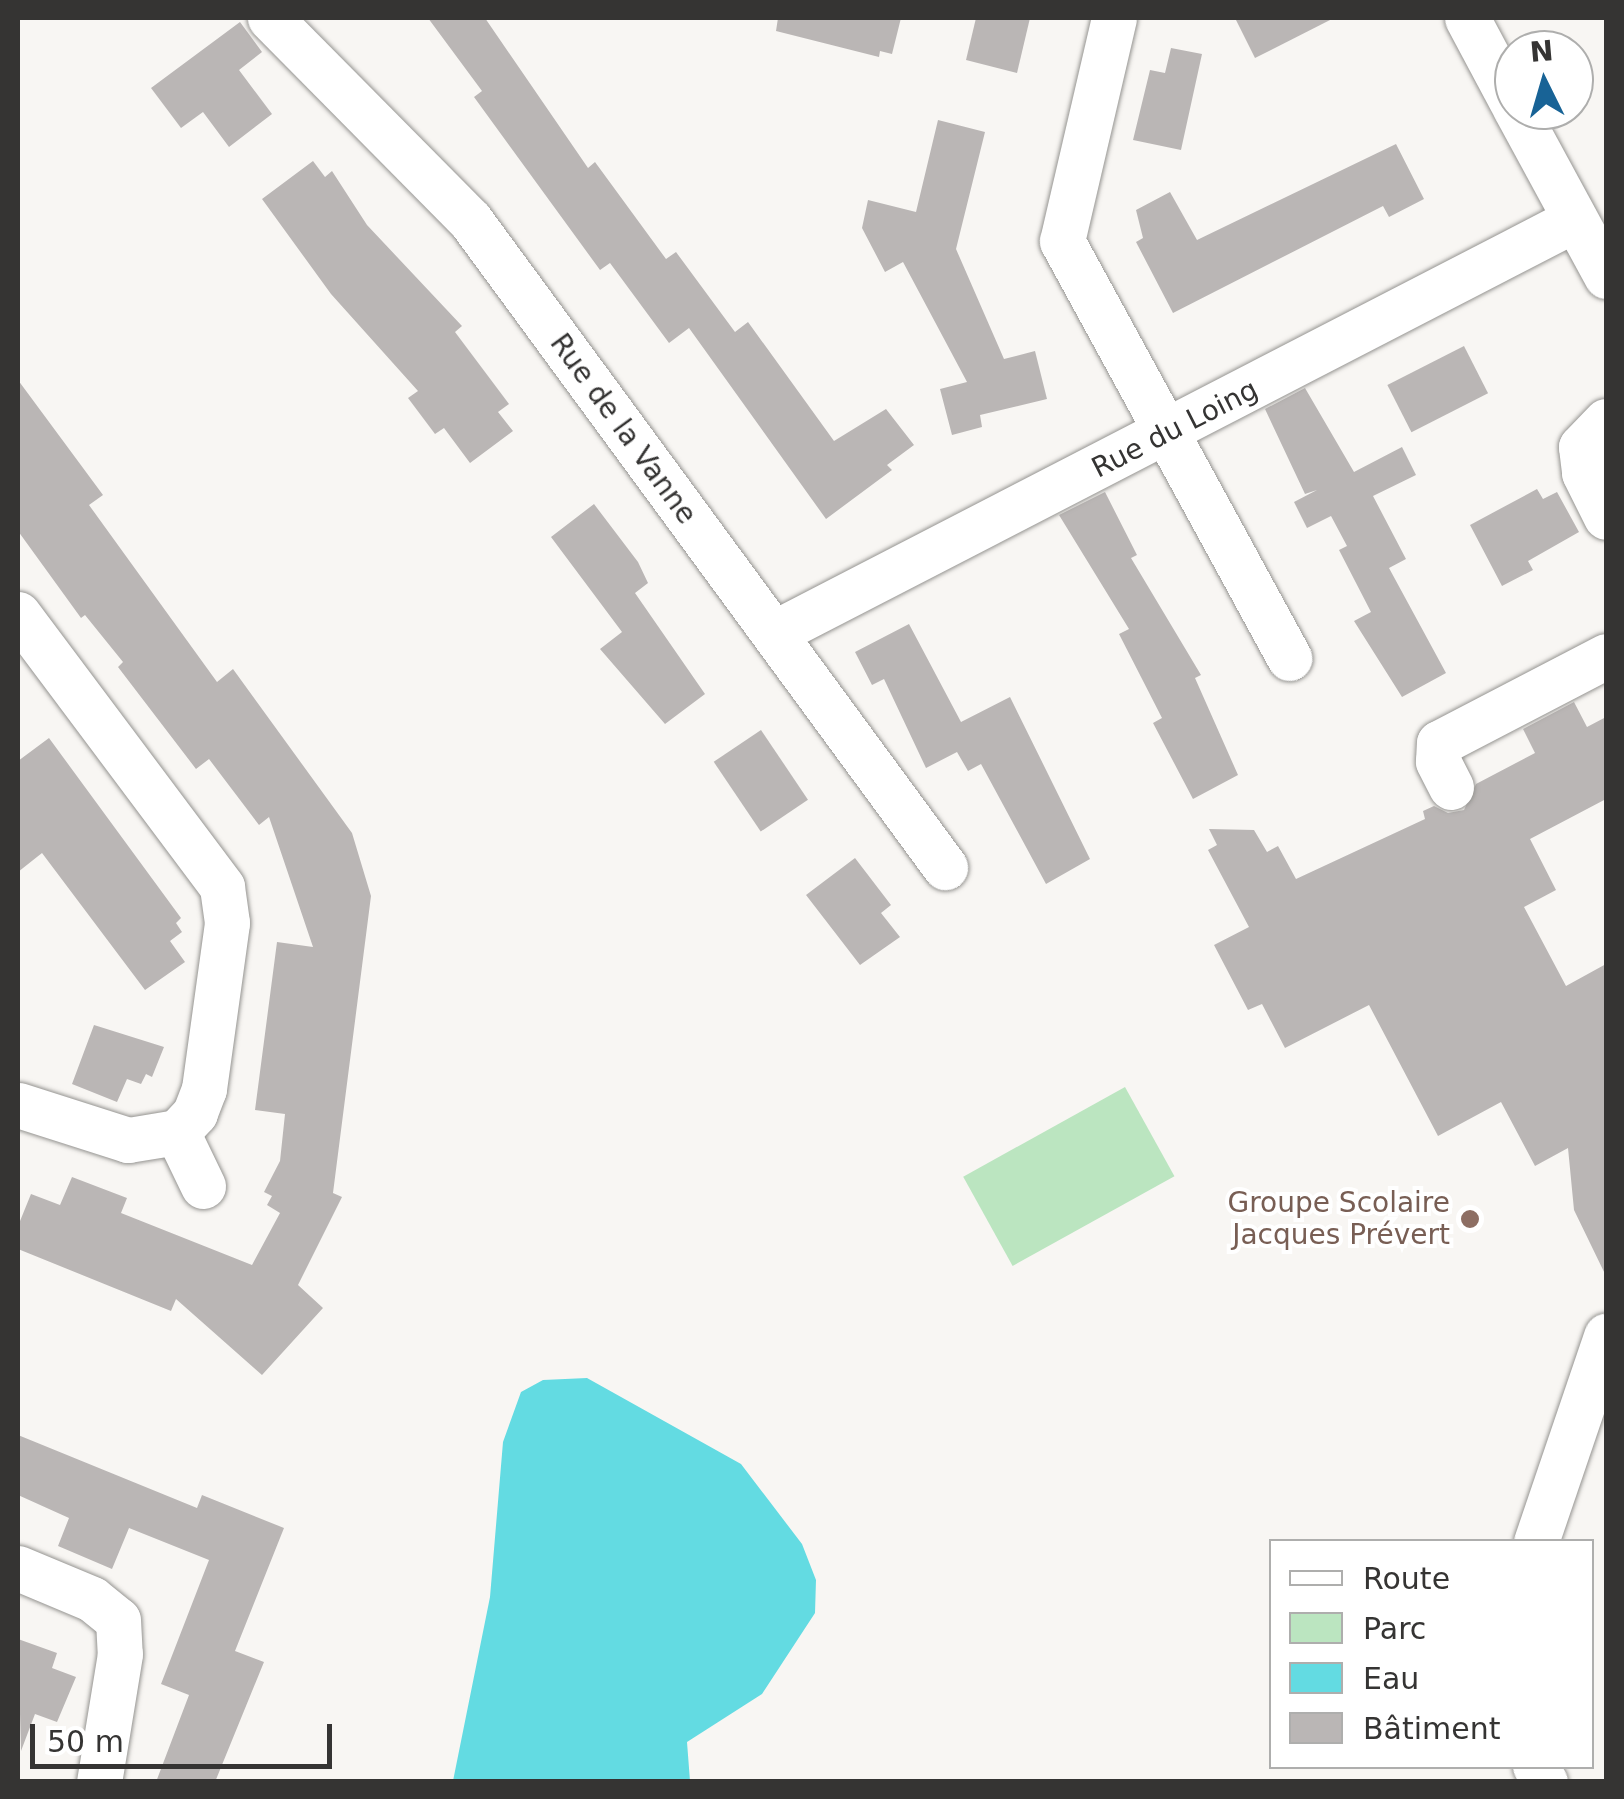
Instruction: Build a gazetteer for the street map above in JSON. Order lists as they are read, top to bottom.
{
  "streets": {
    "street": ["Rue de la Vanne", "Rue du Loing"]
  },
  "crossings": [
    ["Rue de la Vanne", "Rue du Loing"]
  ],
  "places": ["Groupe Scolaire Jacques Prévert"],
  "legend": [
    "Route",
    "Parc",
    "Eau",
    "Bâtiment"
  ],
  "scale_bar": "50 m",
  "north": "top"
}
